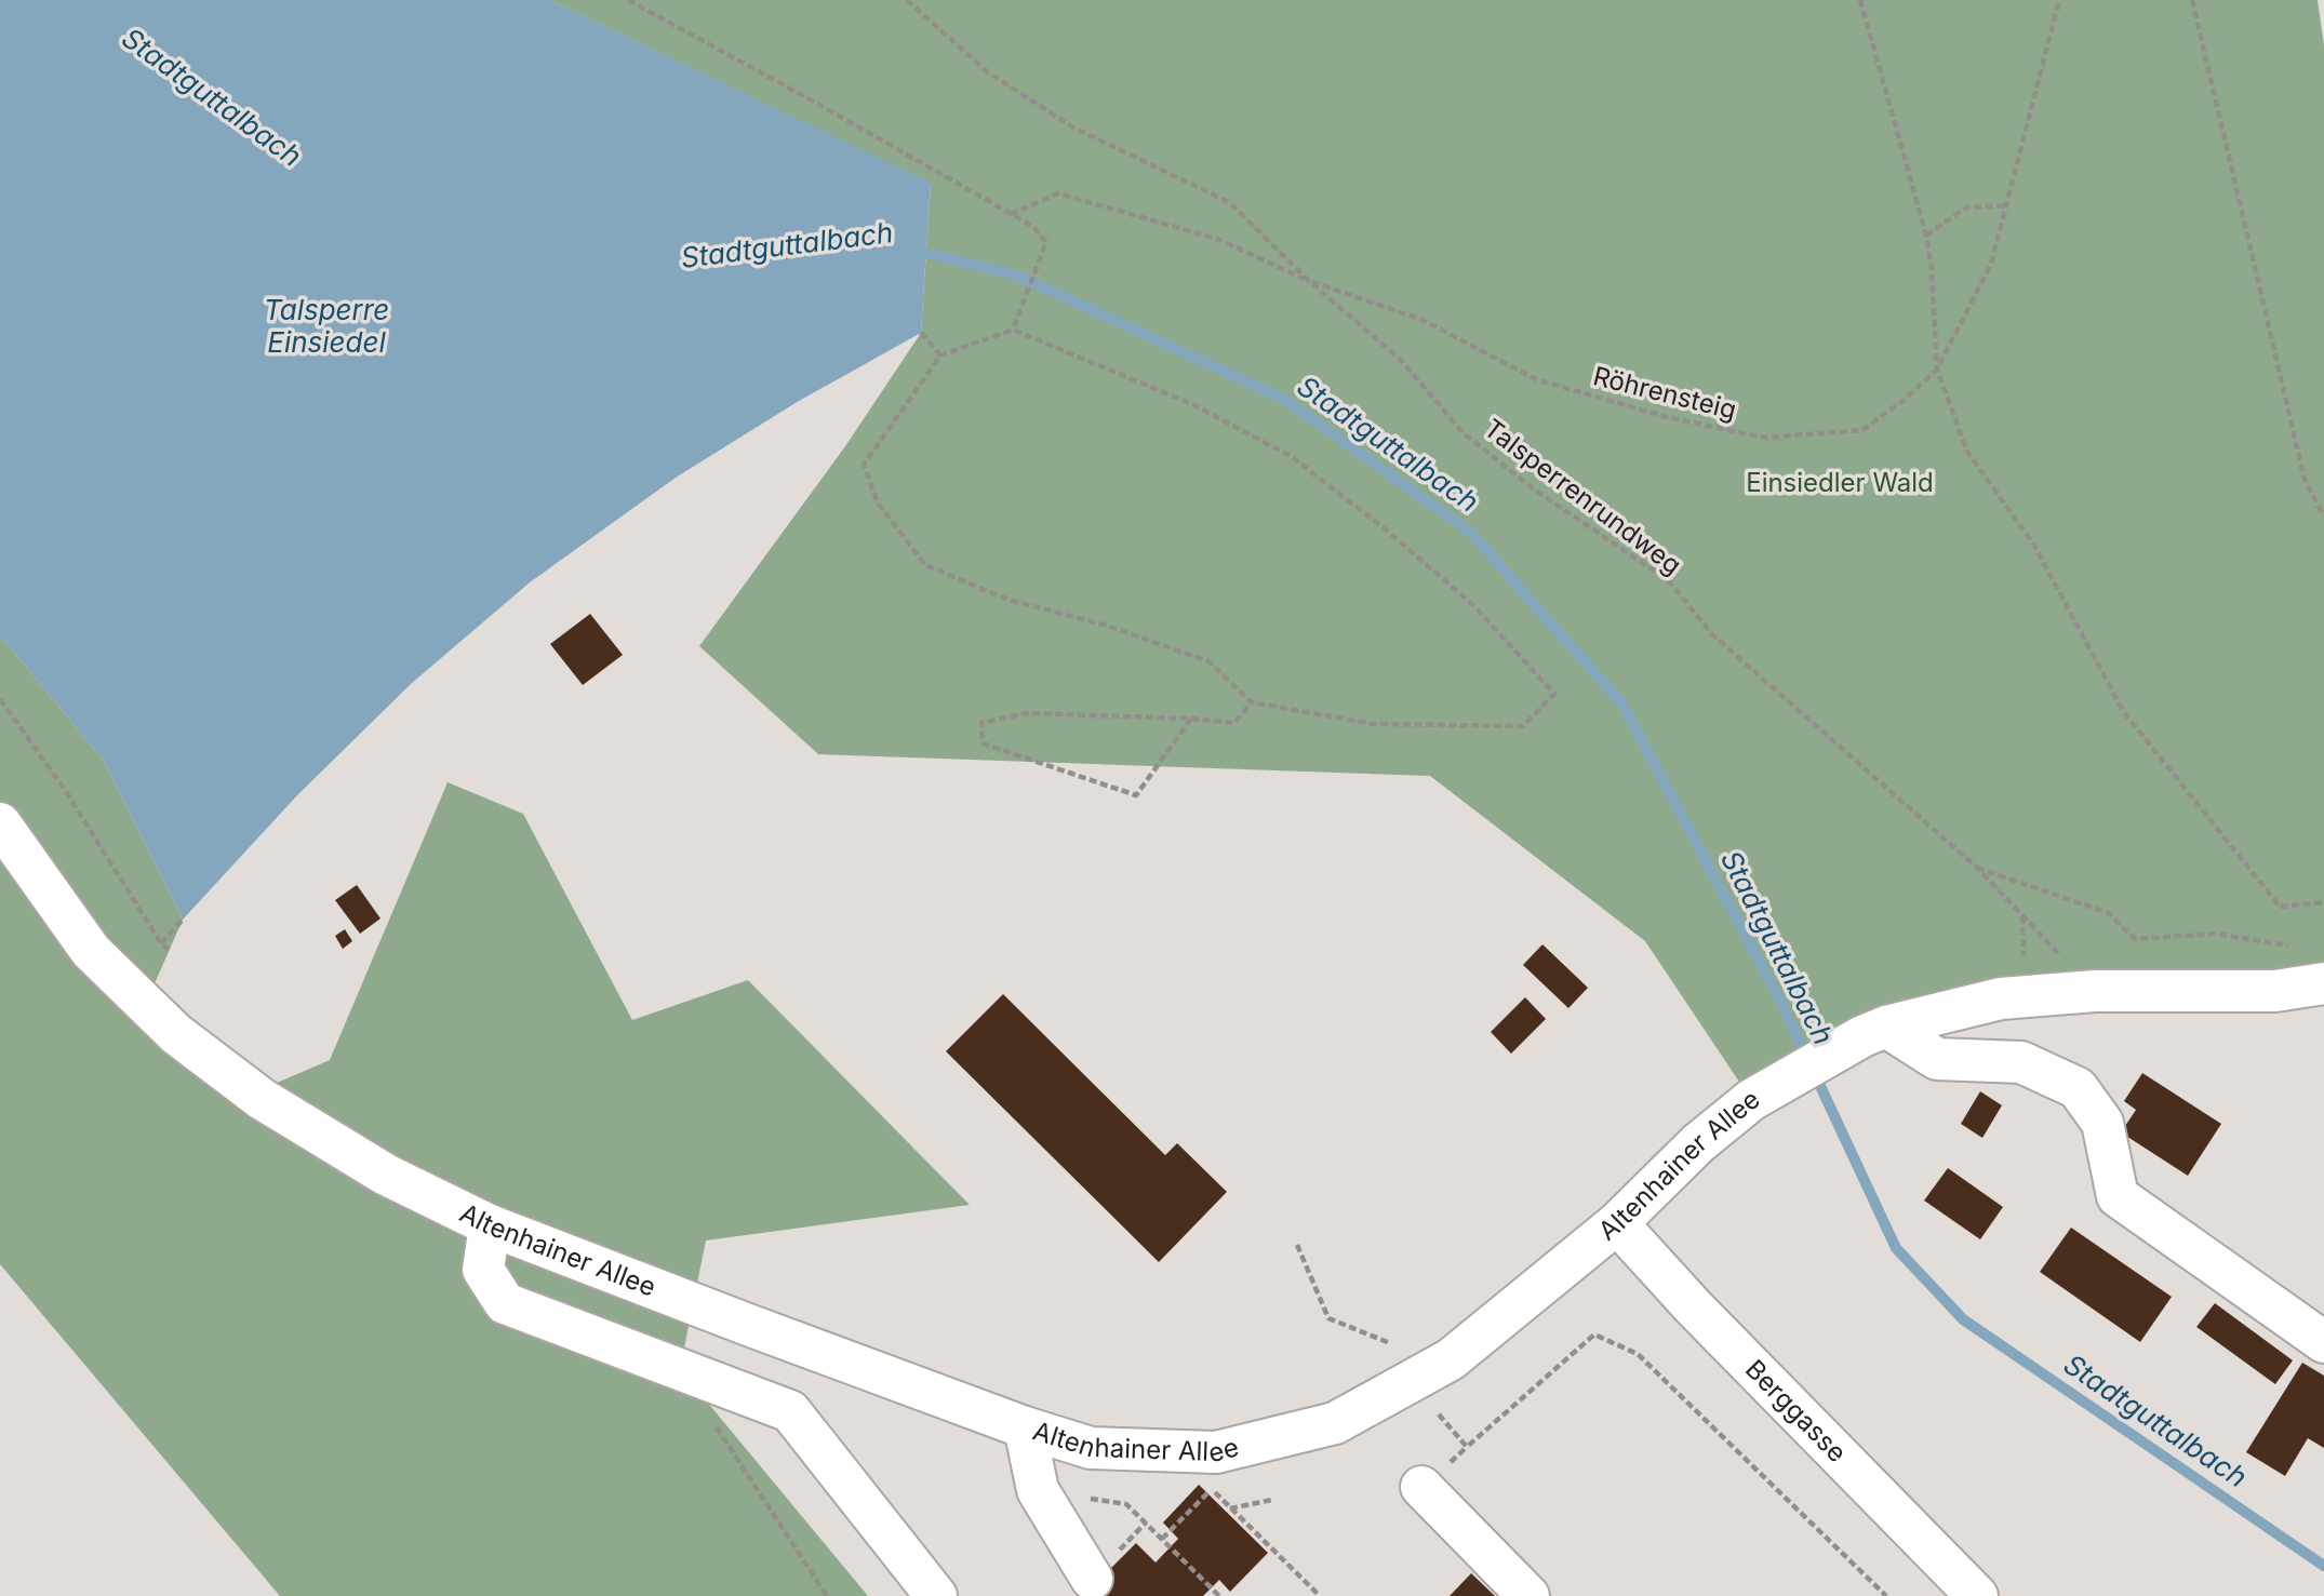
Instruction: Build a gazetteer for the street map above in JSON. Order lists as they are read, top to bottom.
{
  "streets": {
    "street": ["Altenhainer Allee", "Berggasse"],
    "path": ["Röhrensteig", "Talsperrenrundweg"]
  },
  "crossings": [
    ["Röhrensteig", "Talsperrenrundweg"],
    ["Talsperrenrundweg", "Altenhainer Allee"],
    ["Altenhainer Allee", "Berggasse"]
  ],
  "water": ["Stadtguttalbach", "Talsperre Einsiedel"],
  "parks": ["Einsiedler Wald"]
}
